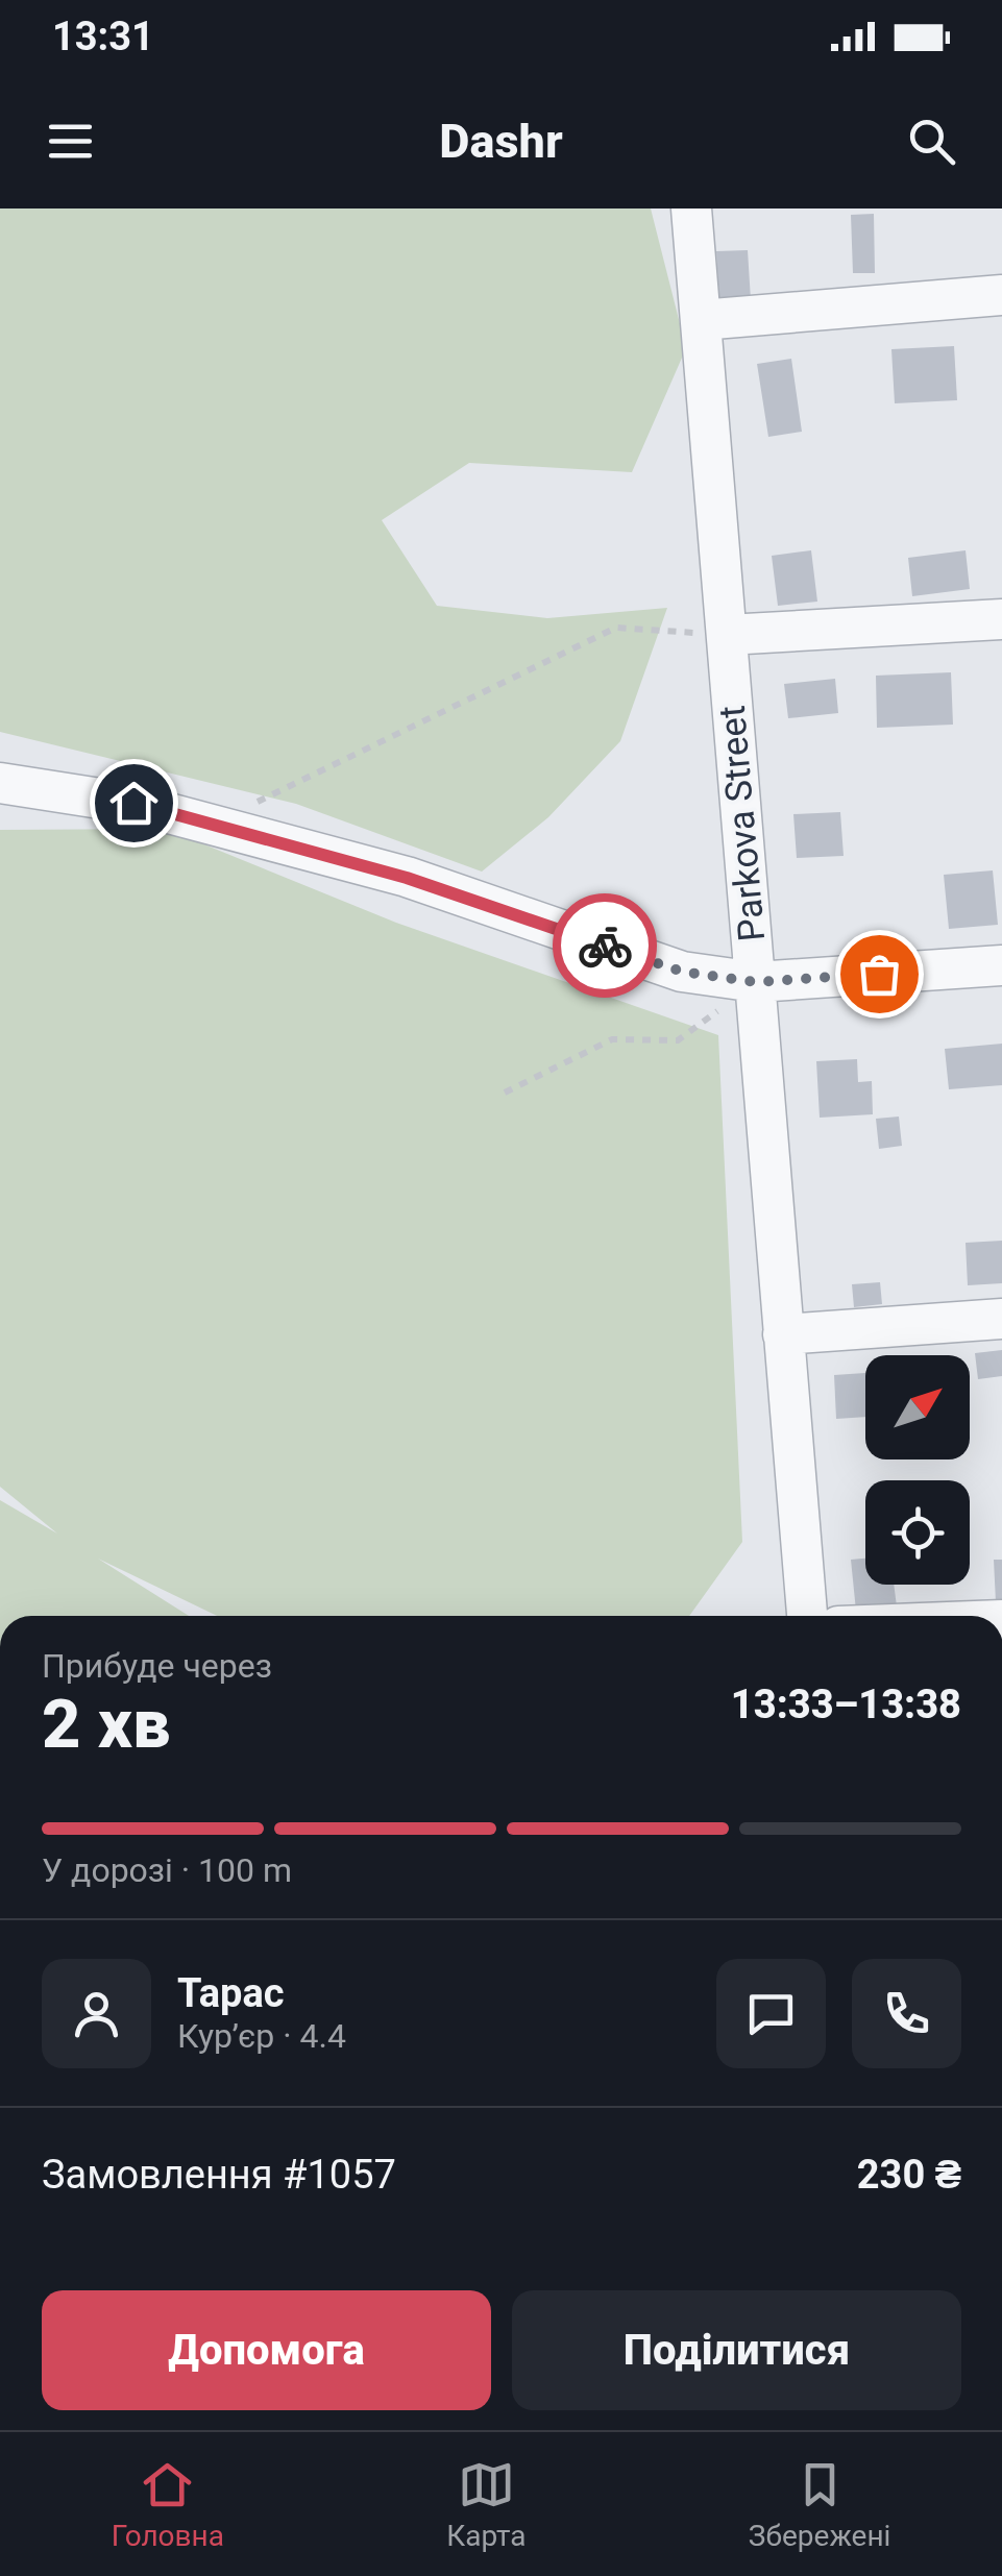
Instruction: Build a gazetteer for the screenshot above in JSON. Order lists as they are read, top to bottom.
{
  "streets": {
    "street": ["Parkova Street"]
  },
  "north": "top right",
  "page": {
    "status": "13:31",
    "header": "Dashr",
    "heading": ["2 хв", "Прибуде через", "13:33–13:38"],
    "panel": [
      "Тарас",
      "Кур’єр · 4.4",
      "Замовлення #1057",
      "230 ₴"
    ],
    "bar": "У дорозі · 100 m",
    "buttons": ["Допомога", "Поділитися"],
    "tabs": ["Головна", "Карта", "Збережені"]
  }
}
